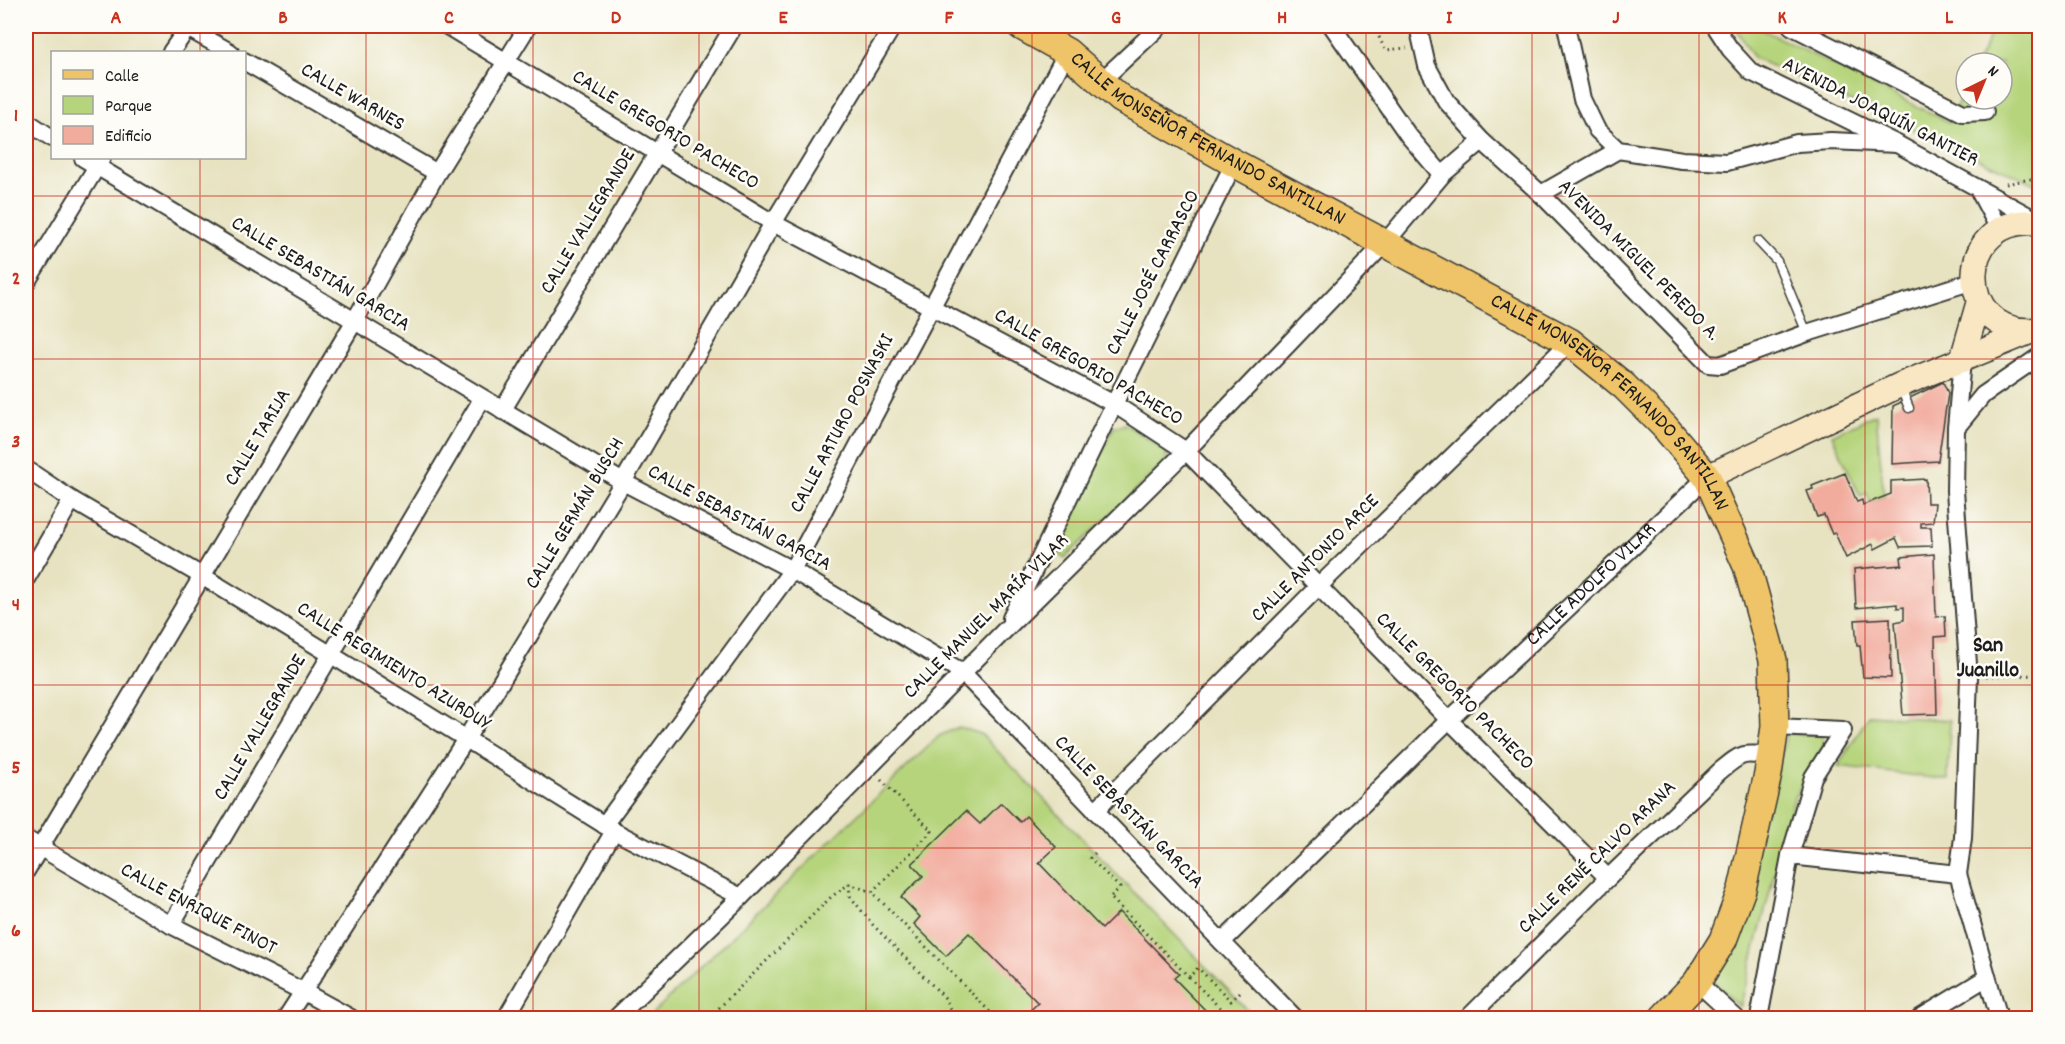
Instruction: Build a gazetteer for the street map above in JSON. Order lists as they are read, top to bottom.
{
  "streets": {
    "main road": ["CALLE MONSEÑOR FERNANDO SANTILLAN", "CALLE ADOLFO VILAR"],
    "street": [
      "CALLE WARNES",
      "AVENIDA JOAQUÍN GANTIER",
      "CALLE GREGORIO PACHECO",
      "CALLE VALLEGRANDE",
      "AVENIDA MIGUEL PEREDO A.",
      "CALLE JOSÉ CARRASCO",
      "CALLE SEBASTIÁN GARCIA",
      "CALLE ARTURO POSNASKI",
      "CALLE TARIJA",
      "CALLE GERMÁN BUSCH",
      "CALLE ANTONIO ARCE",
      "CALLE MANUEL MARÍA VILAR",
      "CALLE REGIMIENTO AZURDUY",
      "CALLE RENÉ CALVO ARANA",
      "CALLE ENRIQUE FINOT"
    ]
  },
  "crossings": [
    ["CALLE WARNES", "CALLE TARIJA"],
    ["CALLE GREGORIO PACHECO", "CALLE VALLEGRANDE"],
    ["CALLE GREGORIO PACHECO", "CALLE JOSÉ CARRASCO"],
    ["CALLE GREGORIO PACHECO", "CALLE ARTURO POSNASKI"],
    ["CALLE GREGORIO PACHECO", "CALLE TARIJA"],
    ["CALLE GREGORIO PACHECO", "CALLE GERMÁN BUSCH"],
    ["CALLE GREGORIO PACHECO", "CALLE ANTONIO ARCE"],
    ["CALLE GREGORIO PACHECO", "CALLE ADOLFO VILAR"],
    ["CALLE GREGORIO PACHECO", "CALLE MANUEL MARÍA VILAR"],
    ["CALLE GREGORIO PACHECO", "CALLE RENÉ CALVO ARANA"],
    ["CALLE MONSEÑOR FERNANDO SANTILLAN", "CALLE JOSÉ CARRASCO"],
    ["CALLE MONSEÑOR FERNANDO SANTILLAN", "CALLE ARTURO POSNASKI"],
    ["CALLE MONSEÑOR FERNANDO SANTILLAN", "CALLE ANTONIO ARCE"],
    ["CALLE MONSEÑOR FERNANDO SANTILLAN", "CALLE ADOLFO VILAR"],
    ["CALLE MONSEÑOR FERNANDO SANTILLAN", "CALLE MANUEL MARÍA VILAR"],
    ["CALLE MONSEÑOR FERNANDO SANTILLAN", "CALLE RENÉ CALVO ARANA"],
    ["CALLE VALLEGRANDE", "CALLE SEBASTIÁN GARCIA"],
    ["CALLE VALLEGRANDE", "CALLE REGIMIENTO AZURDUY"],
    ["CALLE VALLEGRANDE", "CALLE ENRIQUE FINOT"],
    ["AVENIDA MIGUEL PEREDO A.", "CALLE MANUEL MARÍA VILAR"],
    ["CALLE JOSÉ CARRASCO", "CALLE MANUEL MARÍA VILAR"],
    ["CALLE SEBASTIÁN GARCIA", "CALLE ARTURO POSNASKI"],
    ["CALLE SEBASTIÁN GARCIA", "CALLE TARIJA"],
    ["CALLE SEBASTIÁN GARCIA", "CALLE GERMÁN BUSCH"],
    ["CALLE SEBASTIÁN GARCIA", "CALLE ANTONIO ARCE"],
    ["CALLE SEBASTIÁN GARCIA", "CALLE ADOLFO VILAR"],
    ["CALLE SEBASTIÁN GARCIA", "CALLE MANUEL MARÍA VILAR"],
    ["CALLE ARTURO POSNASKI", "CALLE REGIMIENTO AZURDUY"],
    ["CALLE TARIJA", "CALLE REGIMIENTO AZURDUY"],
    ["CALLE TARIJA", "CALLE ENRIQUE FINOT"],
    ["CALLE GERMÁN BUSCH", "CALLE REGIMIENTO AZURDUY"],
    ["CALLE GERMÁN BUSCH", "CALLE ENRIQUE FINOT"],
    ["CALLE MANUEL MARÍA VILAR", "CALLE REGIMIENTO AZURDUY"]
  ],
  "districts": ["San Juanillo"],
  "legend": ["Calle", "Parque", "Edificio"],
  "north": "top right",
  "grid": {
    "columns": [
      "A",
      "B",
      "C",
      "D",
      "E",
      "F",
      "G",
      "H",
      "I",
      "J",
      "K",
      "L"
    ],
    "rows": [
      "1",
      "2",
      "3",
      "4",
      "5",
      "6"
    ]
  }
}
